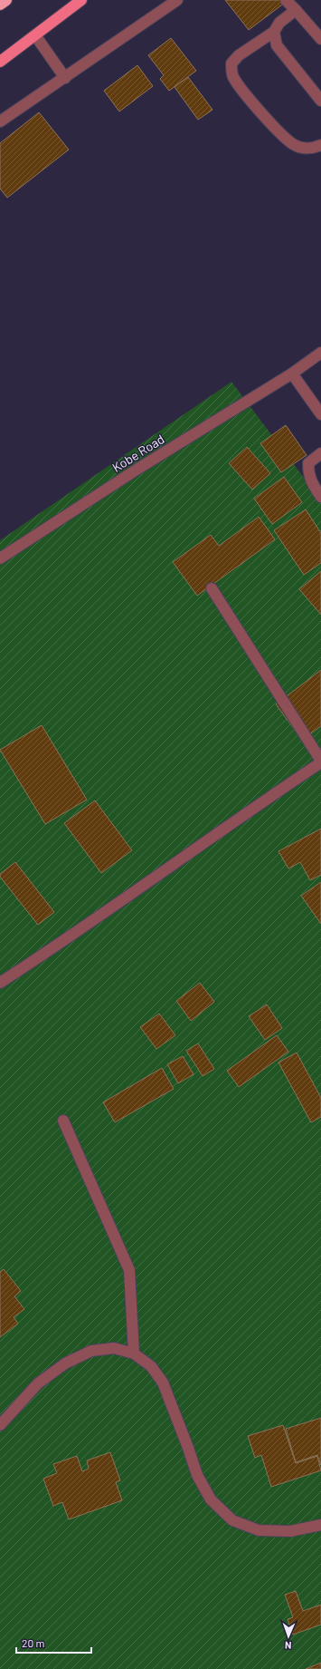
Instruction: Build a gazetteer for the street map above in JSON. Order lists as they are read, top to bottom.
{
  "streets": {
    "street": ["Kobe Road"]
  },
  "scale_bar": "20 m",
  "north": "bottom"
}
